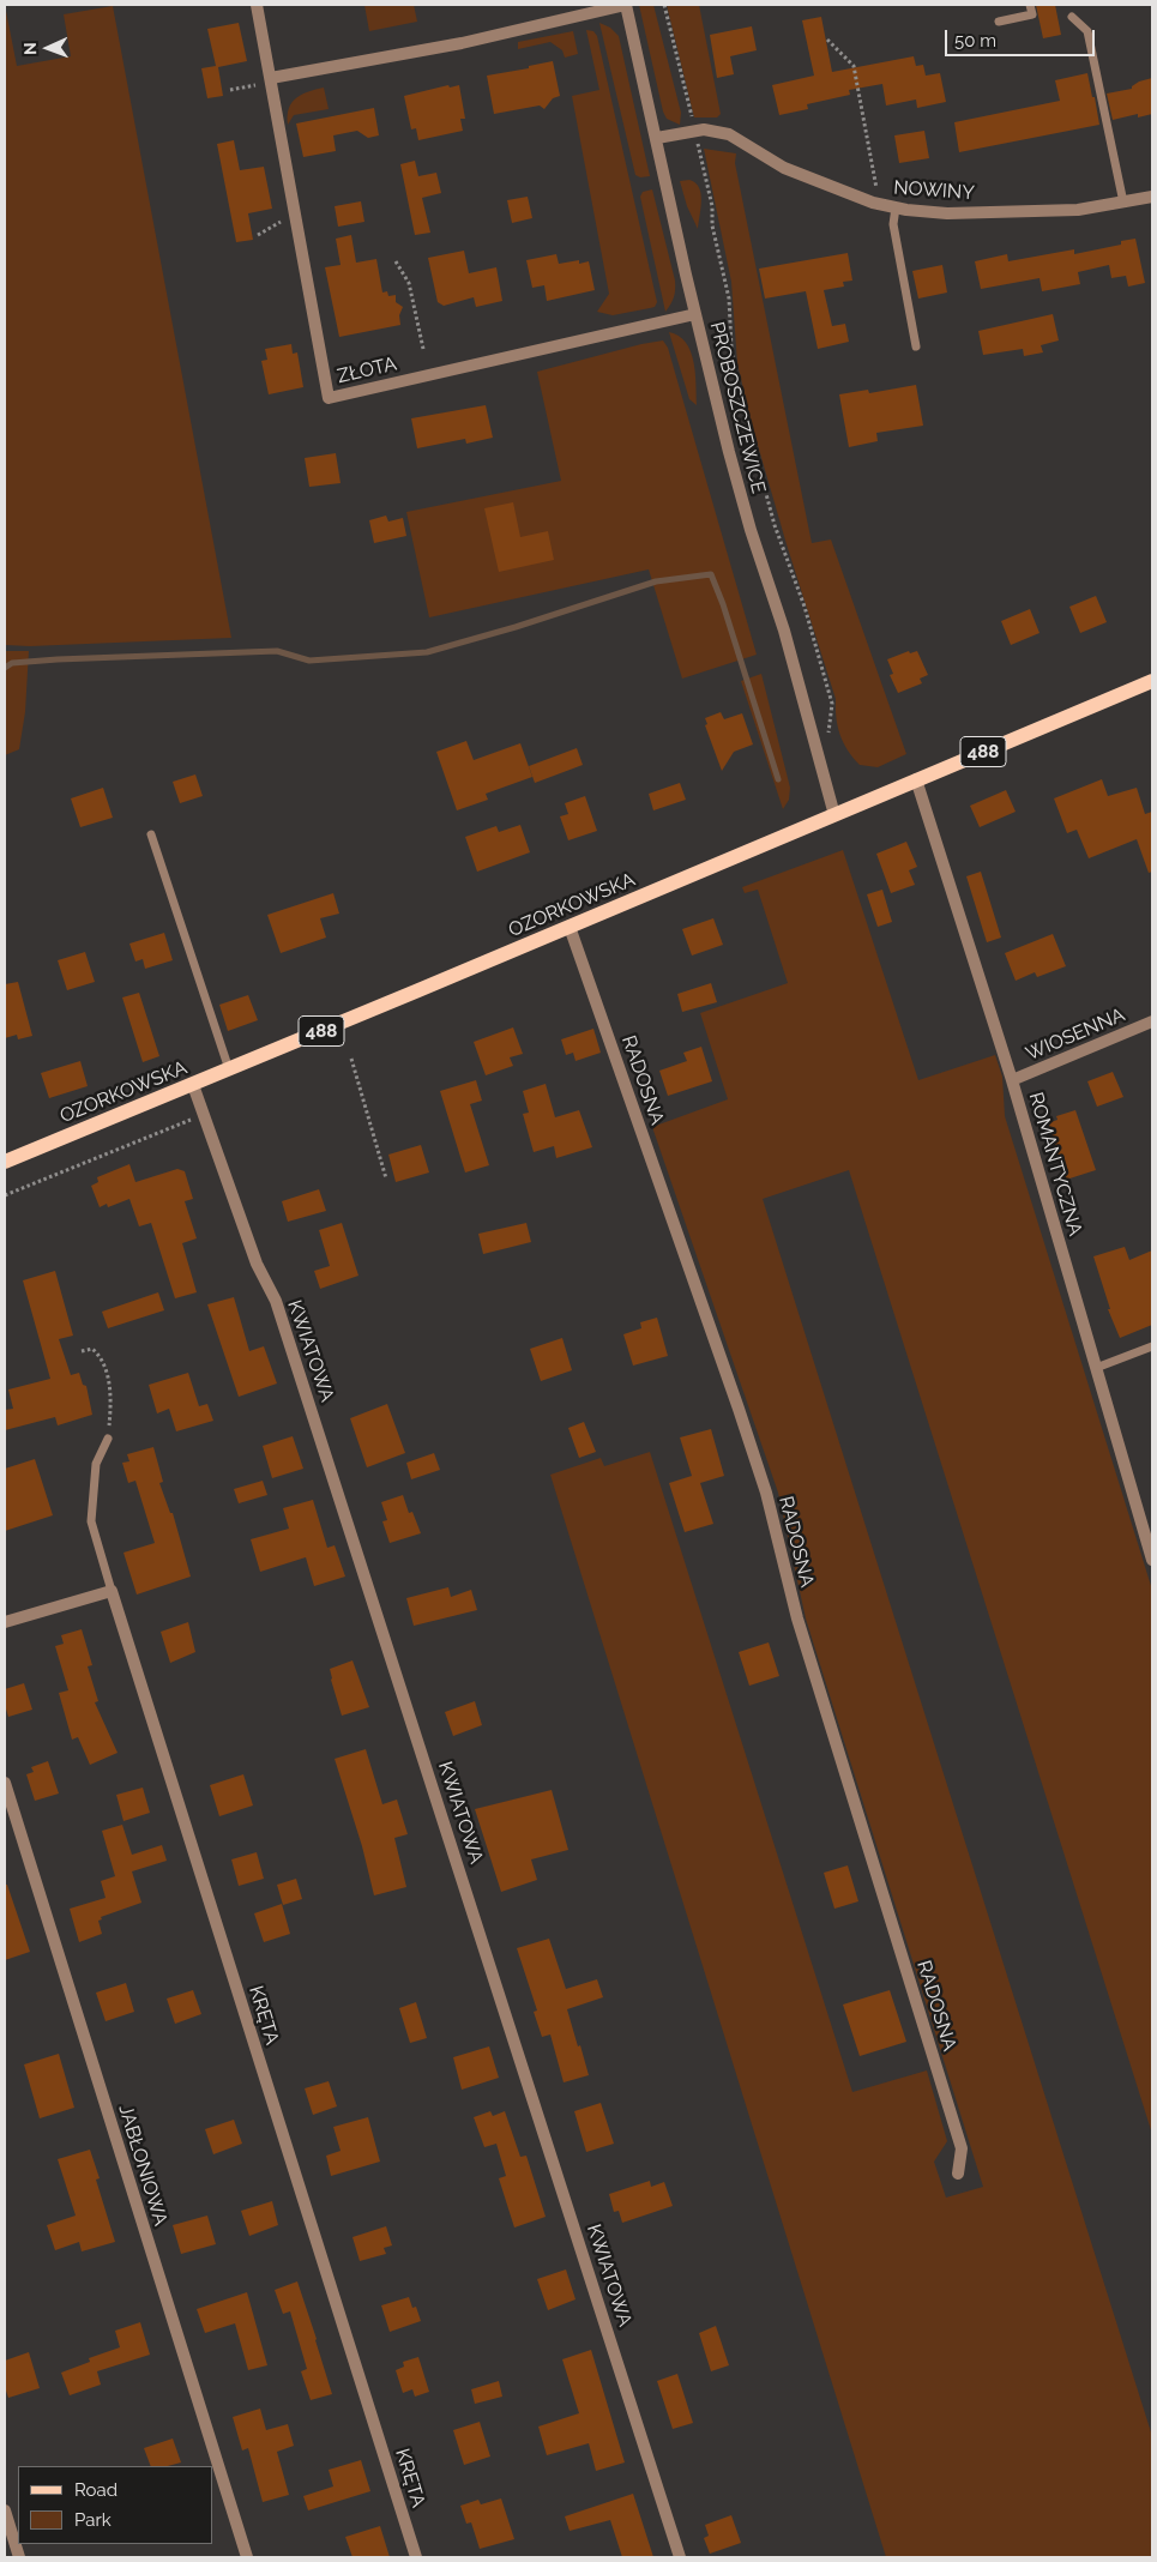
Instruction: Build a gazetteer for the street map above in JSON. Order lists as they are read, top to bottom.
{
  "streets": {
    "main road": ["488", "OZORKOWSKA"],
    "street": [
      "NOWINY",
      "ZŁOTA",
      "PROBOSZCZEWICE",
      "WIOSENNA",
      "RADOSNA",
      "ROMANTYCZNA",
      "KWIATOWA",
      "KRĘTA",
      "JABŁONIOWA"
    ]
  },
  "crossings": [
    ["NOWINY", "PROBOSZCZEWICE"],
    ["ZŁOTA", "PROBOSZCZEWICE"],
    ["PROBOSZCZEWICE", "OZORKOWSKA"],
    ["OZORKOWSKA", "RADOSNA"],
    ["OZORKOWSKA", "ROMANTYCZNA"],
    ["OZORKOWSKA", "KWIATOWA"],
    ["WIOSENNA", "ROMANTYCZNA"]
  ],
  "legend": ["Road", "Park"],
  "scale_bar": "50 m",
  "north": "left"
}
